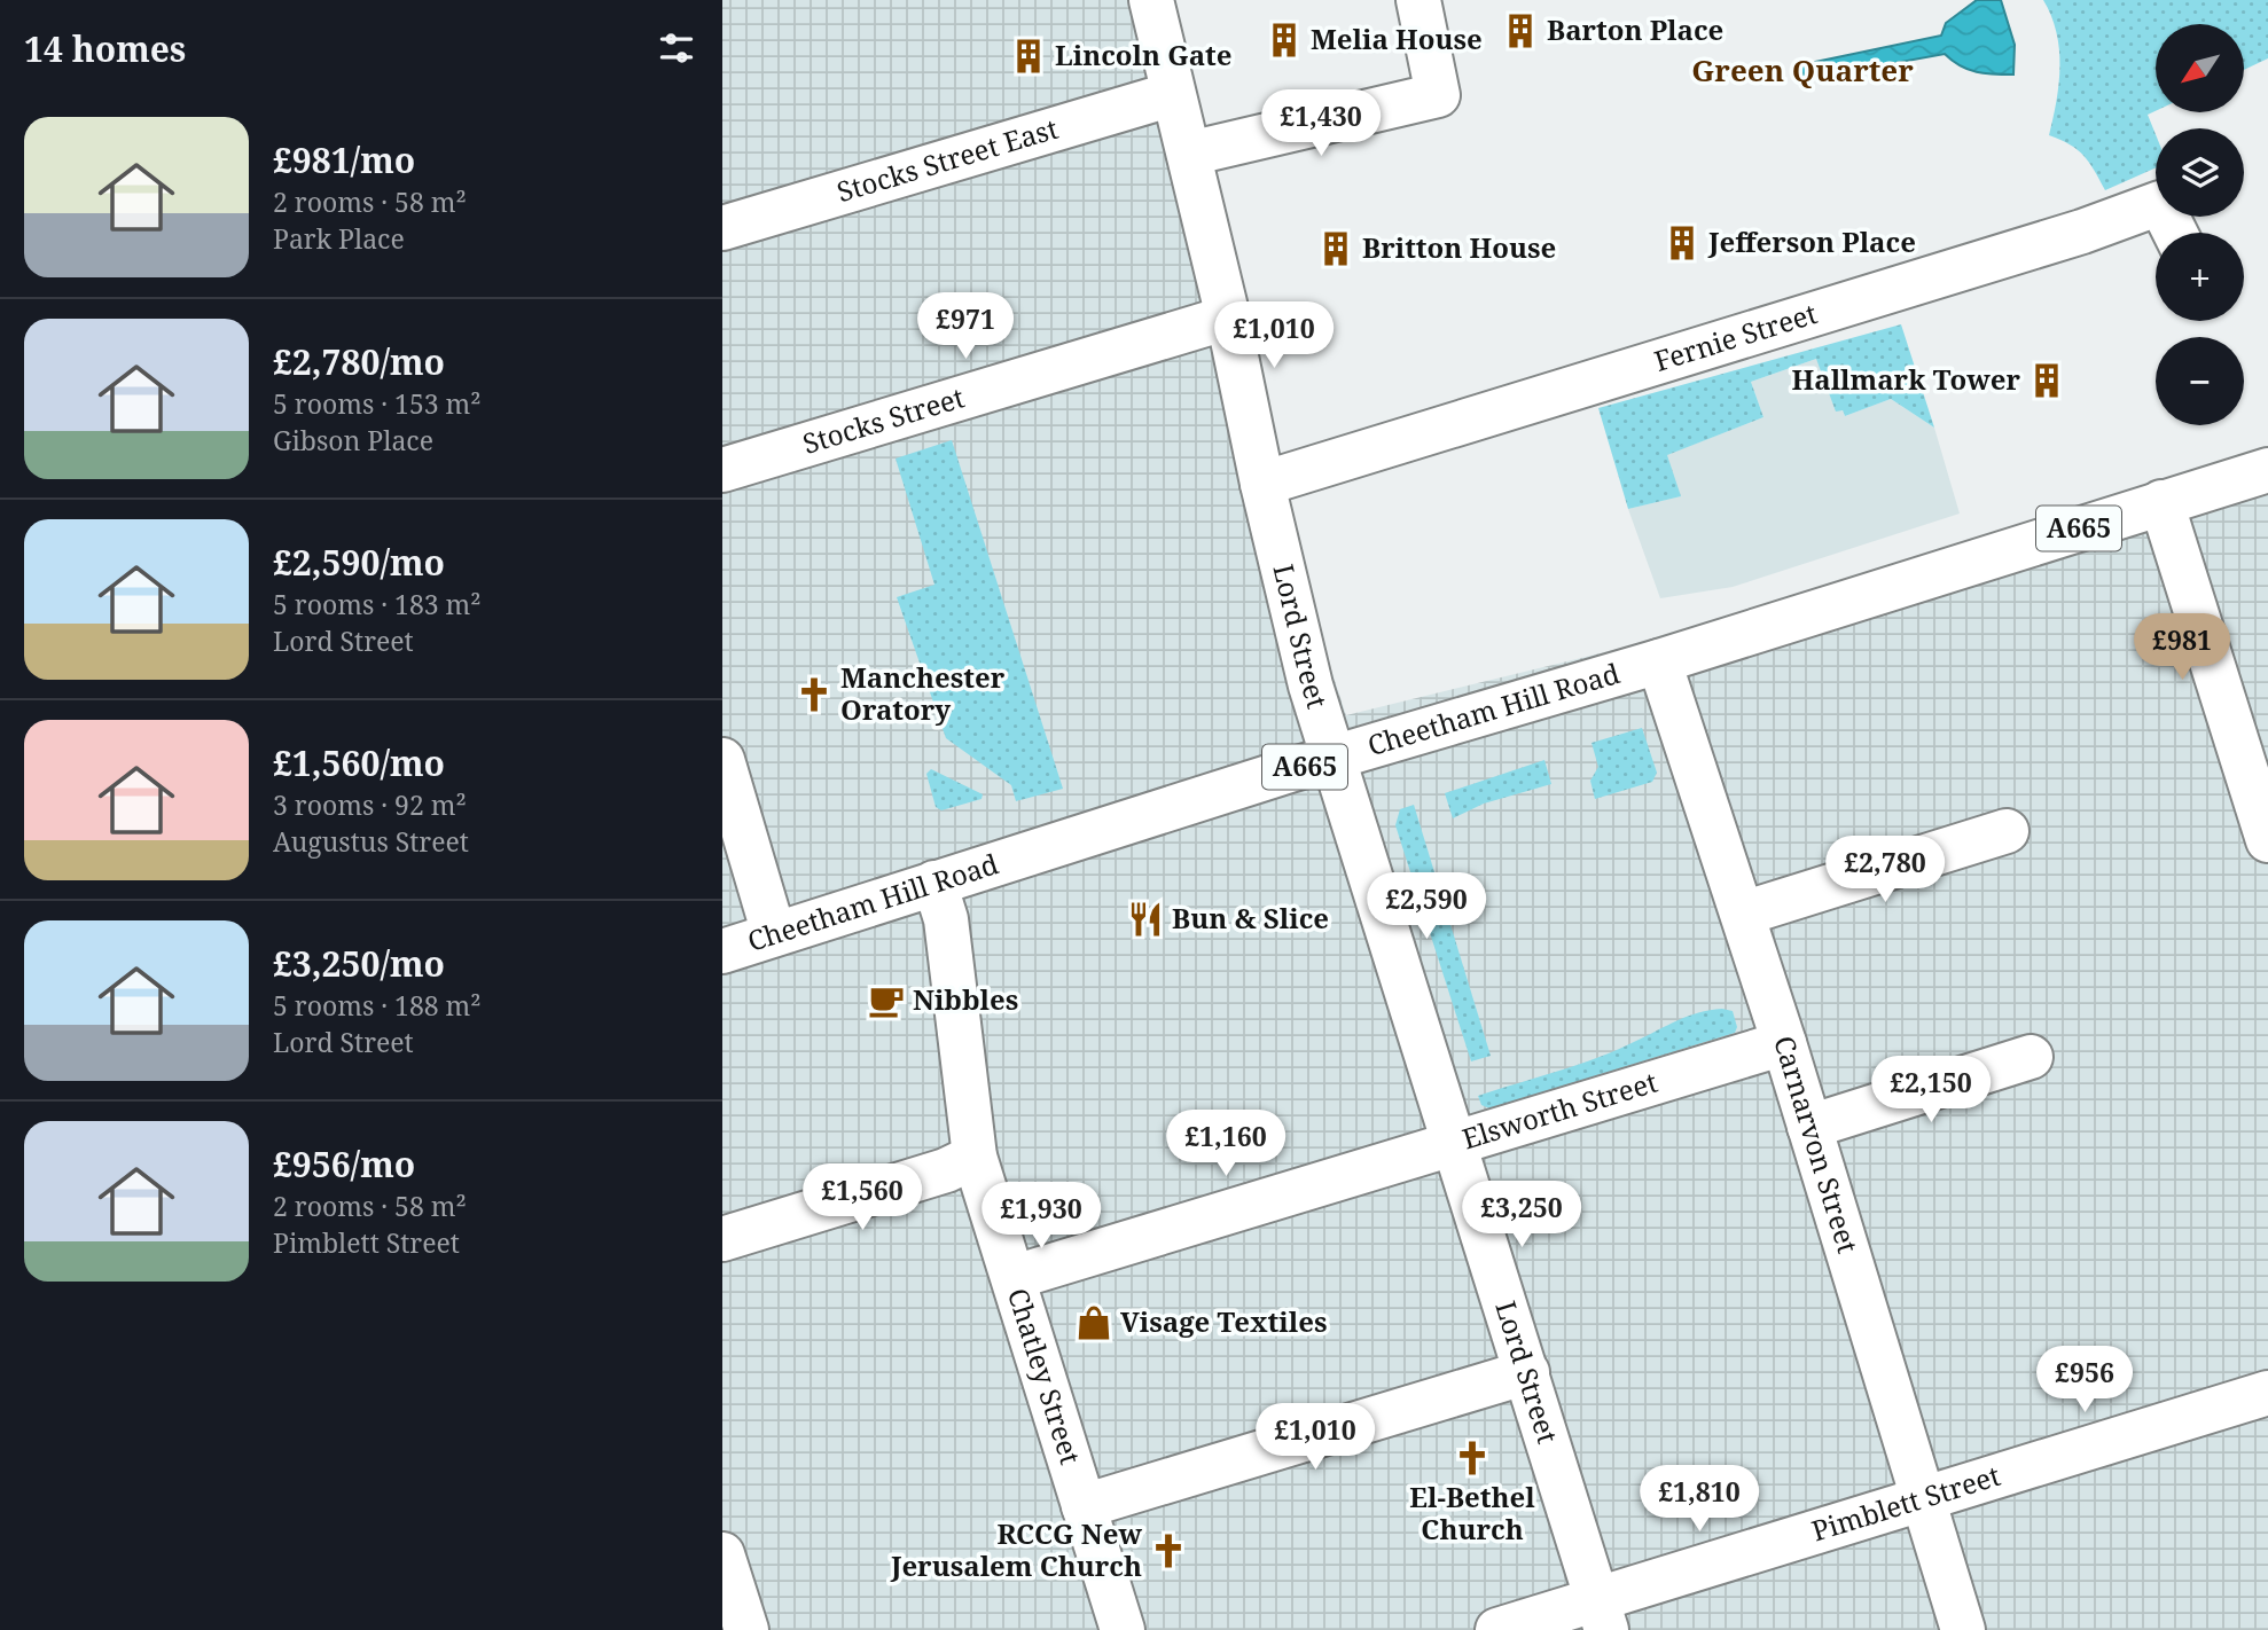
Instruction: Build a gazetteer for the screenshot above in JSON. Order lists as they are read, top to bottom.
{
  "streets": {
    "main road": [
      "Stocks Street East",
      "Fernie Street",
      "Stocks Street",
      "A665",
      "Lord Street",
      "Cheetham Hill Road",
      "Elsworth Street",
      "Carnarvon Street",
      "Chatley Street",
      "Pimblett Street"
    ]
  },
  "crossings": [
    ["Stocks Street East", "Lord Street"],
    ["Fernie Street", "Lord Street"],
    ["Stocks Street", "Lord Street"],
    ["Lord Street", "Cheetham Hill Road"],
    ["Lord Street", "Elsworth Street"],
    ["Lord Street", "Pimblett Street"],
    ["Cheetham Hill Road", "Carnarvon Street"],
    ["Cheetham Hill Road", "Chatley Street"],
    ["Elsworth Street", "Carnarvon Street"],
    ["Elsworth Street", "Chatley Street"],
    ["Carnarvon Street", "Pimblett Street"]
  ],
  "districts": ["Green Quarter"],
  "places": {
    "building": [
      "Barton Place",
      "Melia House",
      "Lincoln Gate",
      "Jefferson Place",
      "Britton House",
      "Hallmark Tower"
    ],
    "church": ["Manchester Oratory", "El-Bethel Church", "RCCG New Jerusalem Church"],
    "restaurant": ["Bun & Slice"],
    "cafe": ["Nibbles"],
    "shop": ["Visage Textiles"]
  },
  "north": "bottom left",
  "page": {
    "heading": "14 homes",
    "map_buttons": ["+", "−"],
    "price": [
      "£1,430",
      "£971",
      "£1,010",
      "£981",
      "£2,780",
      "£2,590",
      "£2,150",
      "£1,160",
      "£1,560",
      "£3,250",
      "£1,930",
      "£956",
      "£1,010",
      "£1,810"
    ],
    "list": [
      {
        "name": "£981/mo",
        "note": "2 rooms · 58 m² · Park Place"
      },
      {
        "name": "£2,780/mo",
        "note": "5 rooms · 153 m² · Gibson Place"
      },
      {
        "name": "£2,590/mo",
        "note": "5 rooms · 183 m² · Lord Street"
      },
      {
        "name": "£1,560/mo",
        "note": "3 rooms · 92 m² · Augustus Street"
      },
      {
        "name": "£3,250/mo",
        "note": "5 rooms · 188 m² · Lord Street"
      },
      {
        "name": "£956/mo",
        "note": "2 rooms · 58 m² · Pimblett Street"
      }
    ]
  }
}
